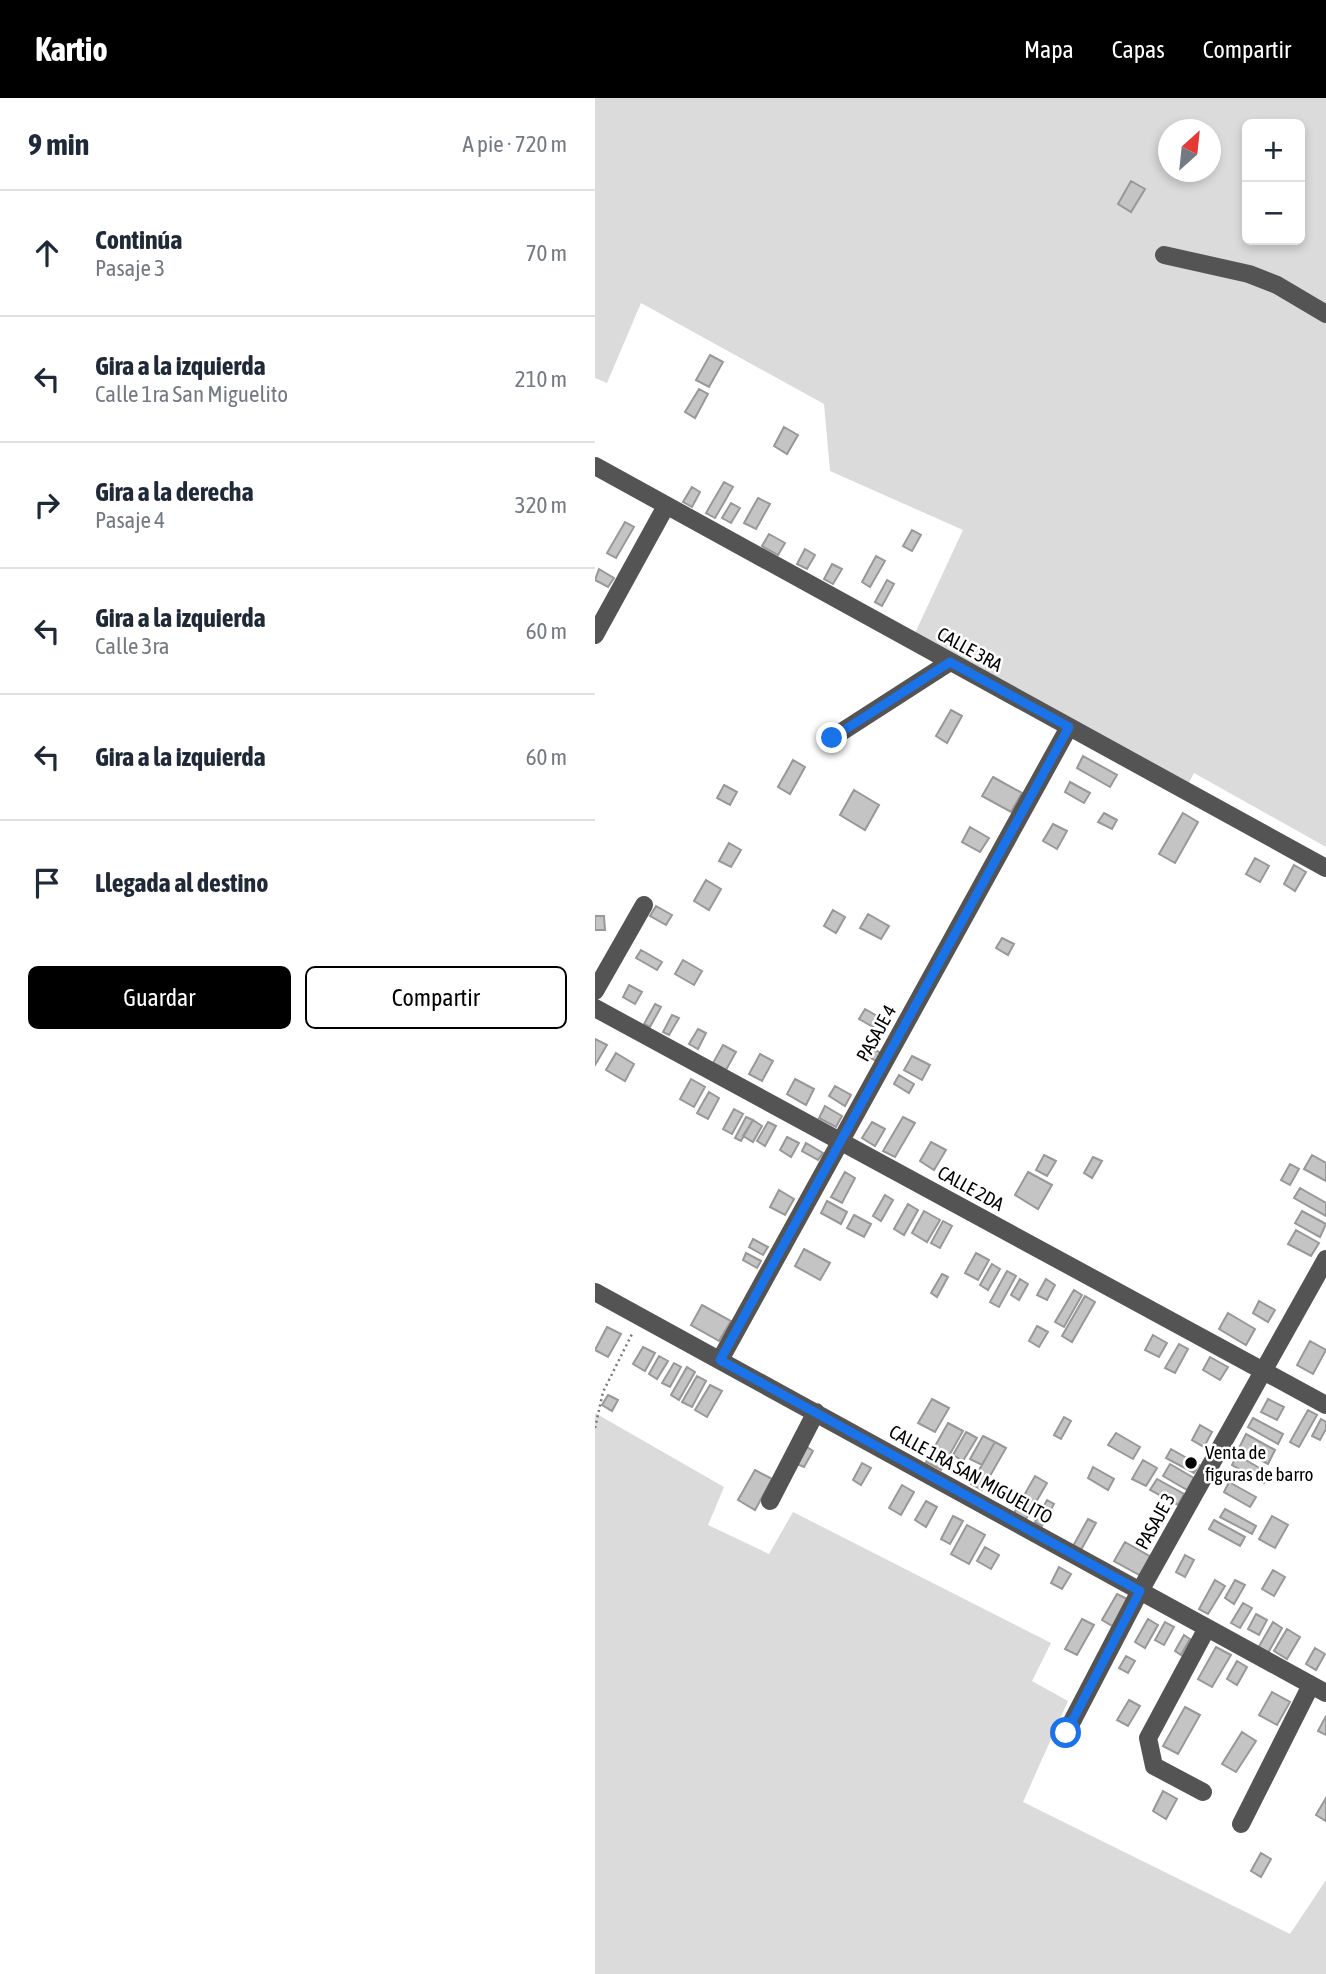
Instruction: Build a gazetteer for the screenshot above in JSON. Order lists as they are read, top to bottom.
{
  "streets": {
    "street": [
      "CALLE 3RA",
      "PASAJE 4",
      "CALLE 2DA",
      "CALLE 1RA SAN MIGUELITO",
      "PASAJE 3"
    ]
  },
  "crossings": [
    ["CALLE 3RA", "PASAJE 4"],
    ["PASAJE 4", "CALLE 2DA"],
    ["PASAJE 4", "CALLE 1RA SAN MIGUELITO"],
    ["CALLE 2DA", "PASAJE 3"],
    ["CALLE 1RA SAN MIGUELITO", "PASAJE 3"]
  ],
  "places": ["Venta de figuras de barro"],
  "north": "top right",
  "page": {
    "header": "Kartio",
    "nav": ["Mapa", "Capas", "Compartir"],
    "heading": ["9 min", "A pie · 720 m"],
    "map_buttons": ["+", "−"],
    "list": [
      ["Continúa", "Pasaje 3", "70 m"],
      ["Gira a la izquierda", "Calle 1ra San Miguelito", "210 m"],
      ["Gira a la derecha", "Pasaje 4", "320 m"],
      ["Gira a la izquierda", "Calle 3ra", "60 m"],
      ["Gira a la izquierda", "60 m"],
      "Llegada al destino"
    ],
    "buttons": ["Guardar", "Compartir"]
  }
}
